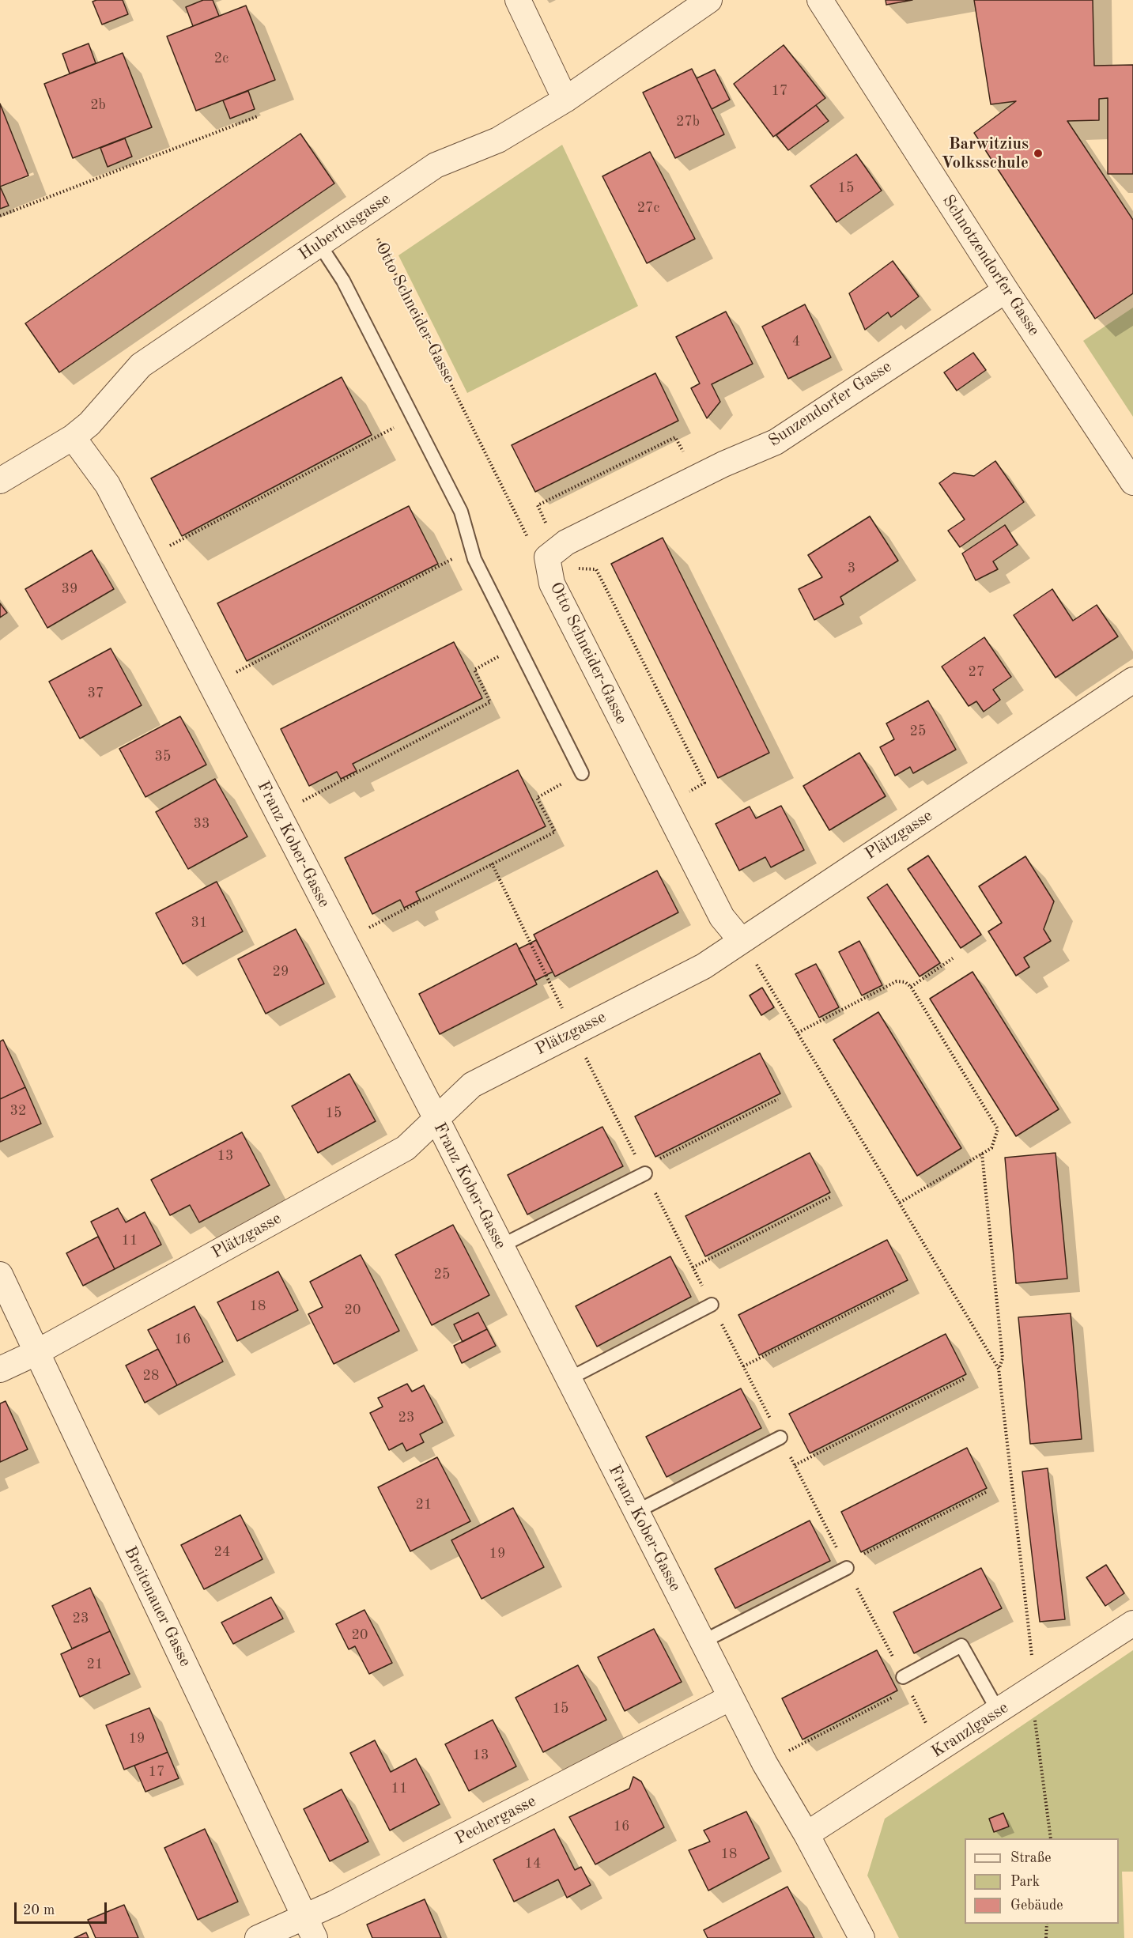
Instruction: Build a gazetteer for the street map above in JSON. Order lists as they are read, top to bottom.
{
  "streets": {
    "street": [
      "Hubertusgasse",
      "Schnotzendorfer Gasse",
      "Otto Schneider-Gasse",
      "Sunzendorfer Gasse",
      "Plätzgasse",
      "Franz Kober-Gasse",
      "Breitenauer Gasse",
      "Kranzlgasse",
      "Pechergasse"
    ]
  },
  "crossings": [
    ["Hubertusgasse", "Otto Schneider-Gasse"],
    ["Hubertusgasse", "Franz Kober-Gasse"],
    ["Schnotzendorfer Gasse", "Sunzendorfer Gasse"],
    ["Otto Schneider-Gasse", "Sunzendorfer Gasse"],
    ["Otto Schneider-Gasse", "Plätzgasse"],
    ["Plätzgasse", "Franz Kober-Gasse"],
    ["Plätzgasse", "Breitenauer Gasse"],
    ["Franz Kober-Gasse", "Kranzlgasse"],
    ["Franz Kober-Gasse", "Pechergasse"],
    ["Breitenauer Gasse", "Pechergasse"]
  ],
  "places": ["Barwitzius Volksschule"],
  "house_numbers": [
    "2c",
    "17",
    "2b",
    "27b",
    "15",
    "27c",
    "4",
    "3",
    "39",
    "27",
    "37",
    "25",
    "35",
    "33",
    "31",
    "29",
    "32",
    "15",
    "13",
    "11",
    "25",
    "18",
    "20",
    "16",
    "28",
    "23",
    "21",
    "24",
    "19",
    "23",
    "20",
    "21",
    "15",
    "19",
    "13",
    "17",
    "11",
    "16",
    "18",
    "14"
  ],
  "legend": ["Straße", "Park", "Gebäude"],
  "scale_bar": "20 m"
}
